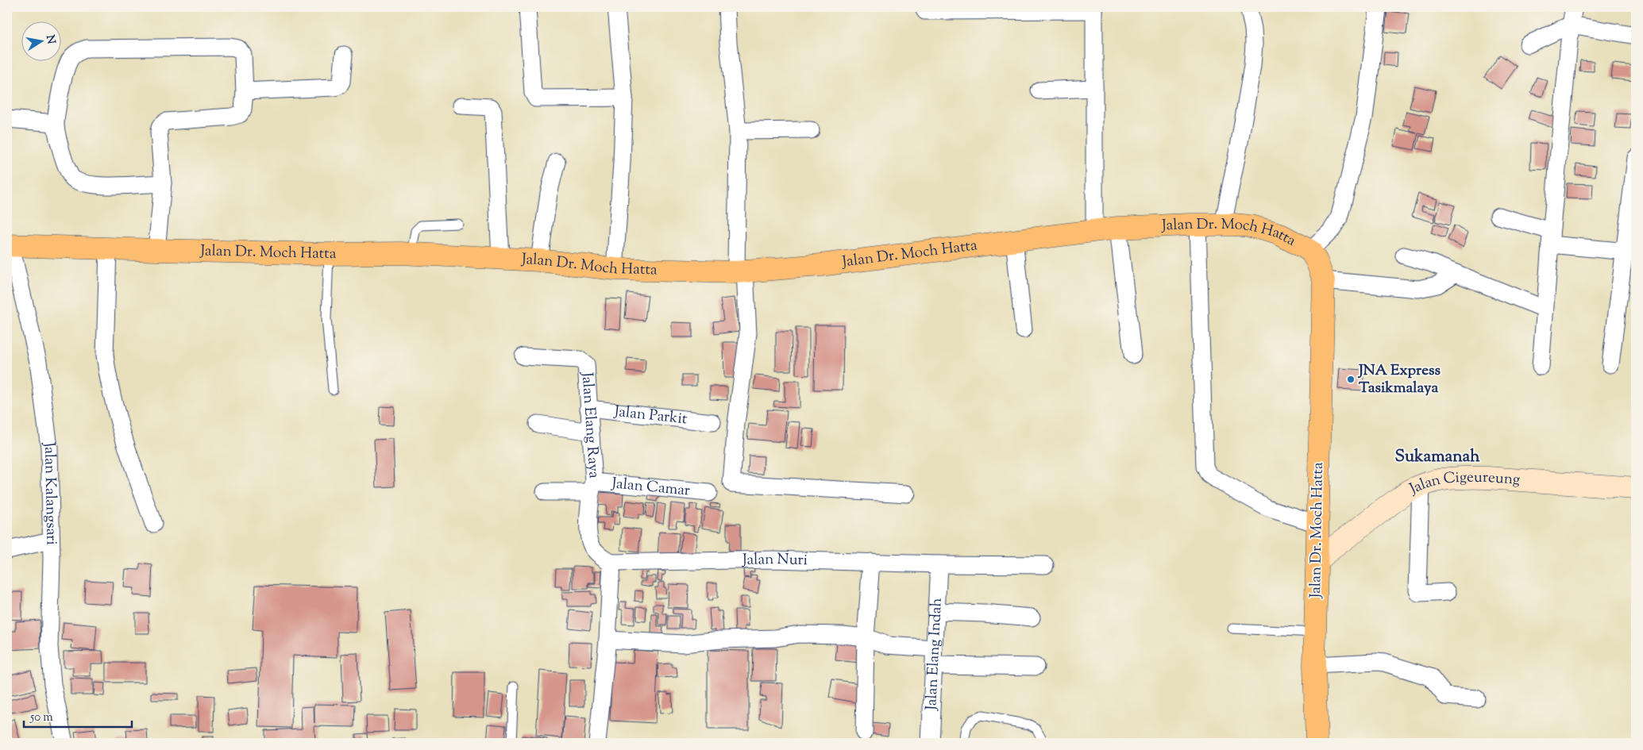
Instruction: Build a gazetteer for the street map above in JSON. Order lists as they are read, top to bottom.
{
  "streets": {
    "highway": ["Jalan Dr. Moch Hatta"],
    "street": [
      "Jalan Parkit",
      "Jalan Elang Raya",
      "Jalan Camar",
      "Jalan Cigeureung",
      "Jalan Kalangsari",
      "Jalan Nuri",
      "Jalan Elang Indah"
    ]
  },
  "crossings": [
    ["Jalan Dr. Moch Hatta", "Jalan Cigeureung"],
    ["Jalan Dr. Moch Hatta", "Jalan Kalangsari"],
    ["Jalan Parkit", "Jalan Elang Raya"],
    ["Jalan Elang Raya", "Jalan Camar"],
    ["Jalan Elang Raya", "Jalan Nuri"],
    ["Jalan Nuri", "Jalan Elang Indah"]
  ],
  "districts": ["Sukamanah"],
  "places": ["JNA Express Tasikmalaya"],
  "scale_bar": "50 m",
  "north": "right"
}
